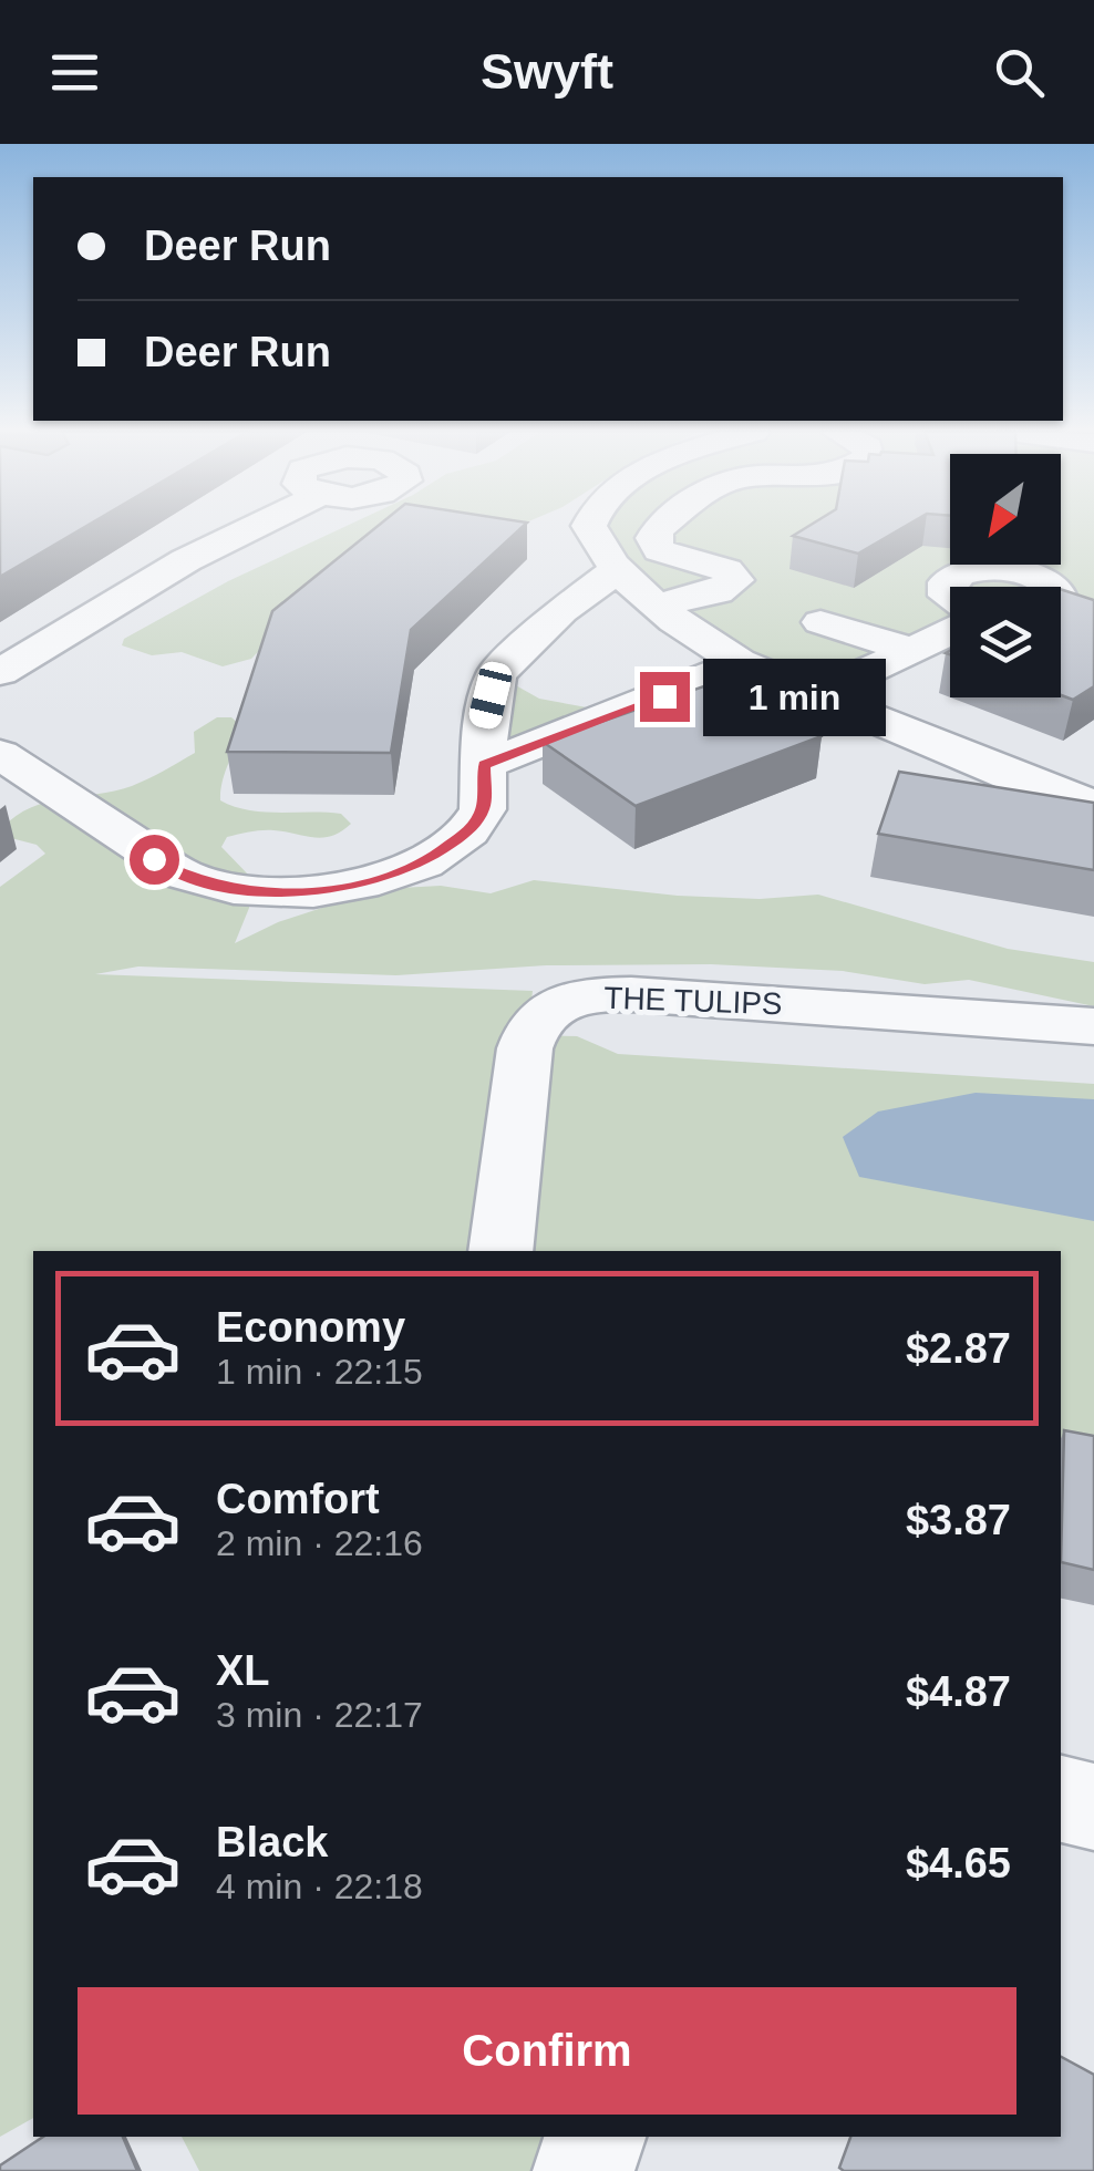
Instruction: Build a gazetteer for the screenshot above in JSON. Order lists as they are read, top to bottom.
{
  "streets": {
    "street": ["THE TULIPS"]
  },
  "north": "bottom left",
  "page": {
    "header": "Swyft",
    "banner": ["Deer Run", "Deer Run"],
    "bubble": "1 min",
    "list": [
      {
        "name": "Economy",
        "note": "1 min · 22:15",
        "value": "$2.87"
      },
      {
        "name": "Comfort",
        "note": "2 min · 22:16",
        "value": "$3.87"
      },
      {
        "name": "XL",
        "note": "3 min · 22:17",
        "value": "$4.87"
      },
      {
        "name": "Black",
        "note": "4 min · 22:18",
        "value": "$4.65"
      }
    ],
    "buttons": "Confirm"
  }
}
